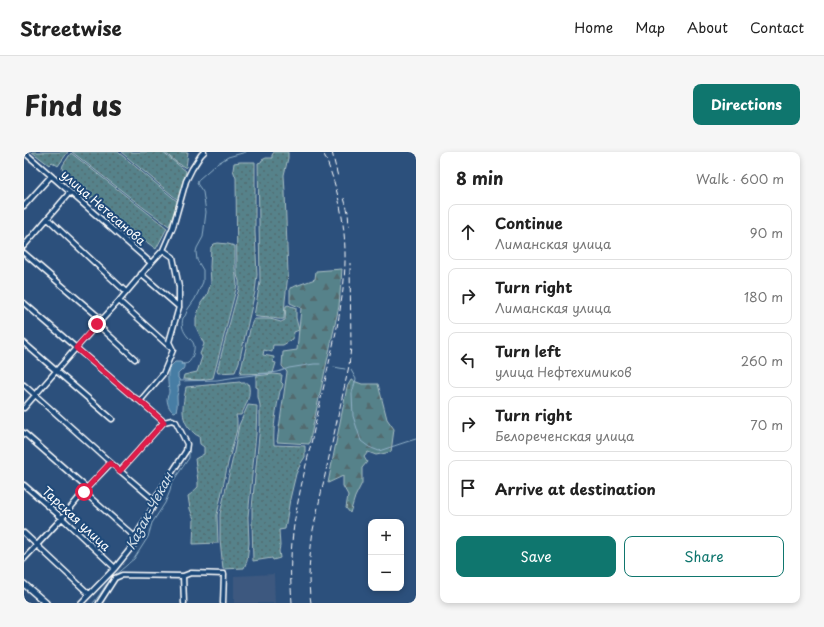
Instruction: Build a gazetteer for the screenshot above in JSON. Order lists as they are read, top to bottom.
{
  "streets": {
    "street": ["улица Нетесанова", "Тарская улица"]
  },
  "water": ["Казак-Чекан"],
  "page": {
    "header": "Streetwise",
    "nav": [
      "Home",
      "Map",
      "About",
      "Contact"
    ],
    "title": "Find us",
    "buttons": [
      "Directions",
      ["Save", "Share"]
    ],
    "heading": ["8 min", "Walk · 600 m"],
    "list": [
      ["Continue", "Лиманская улица", "90 m"],
      ["Turn right", "Лиманская улица", "180 m"],
      ["Turn left", "улица Нефтехимиков", "260 m"],
      ["Turn right", "Белореченская улица", "70 m"],
      "Arrive at destination"
    ],
    "map_buttons": ["+", "−"]
  }
}
